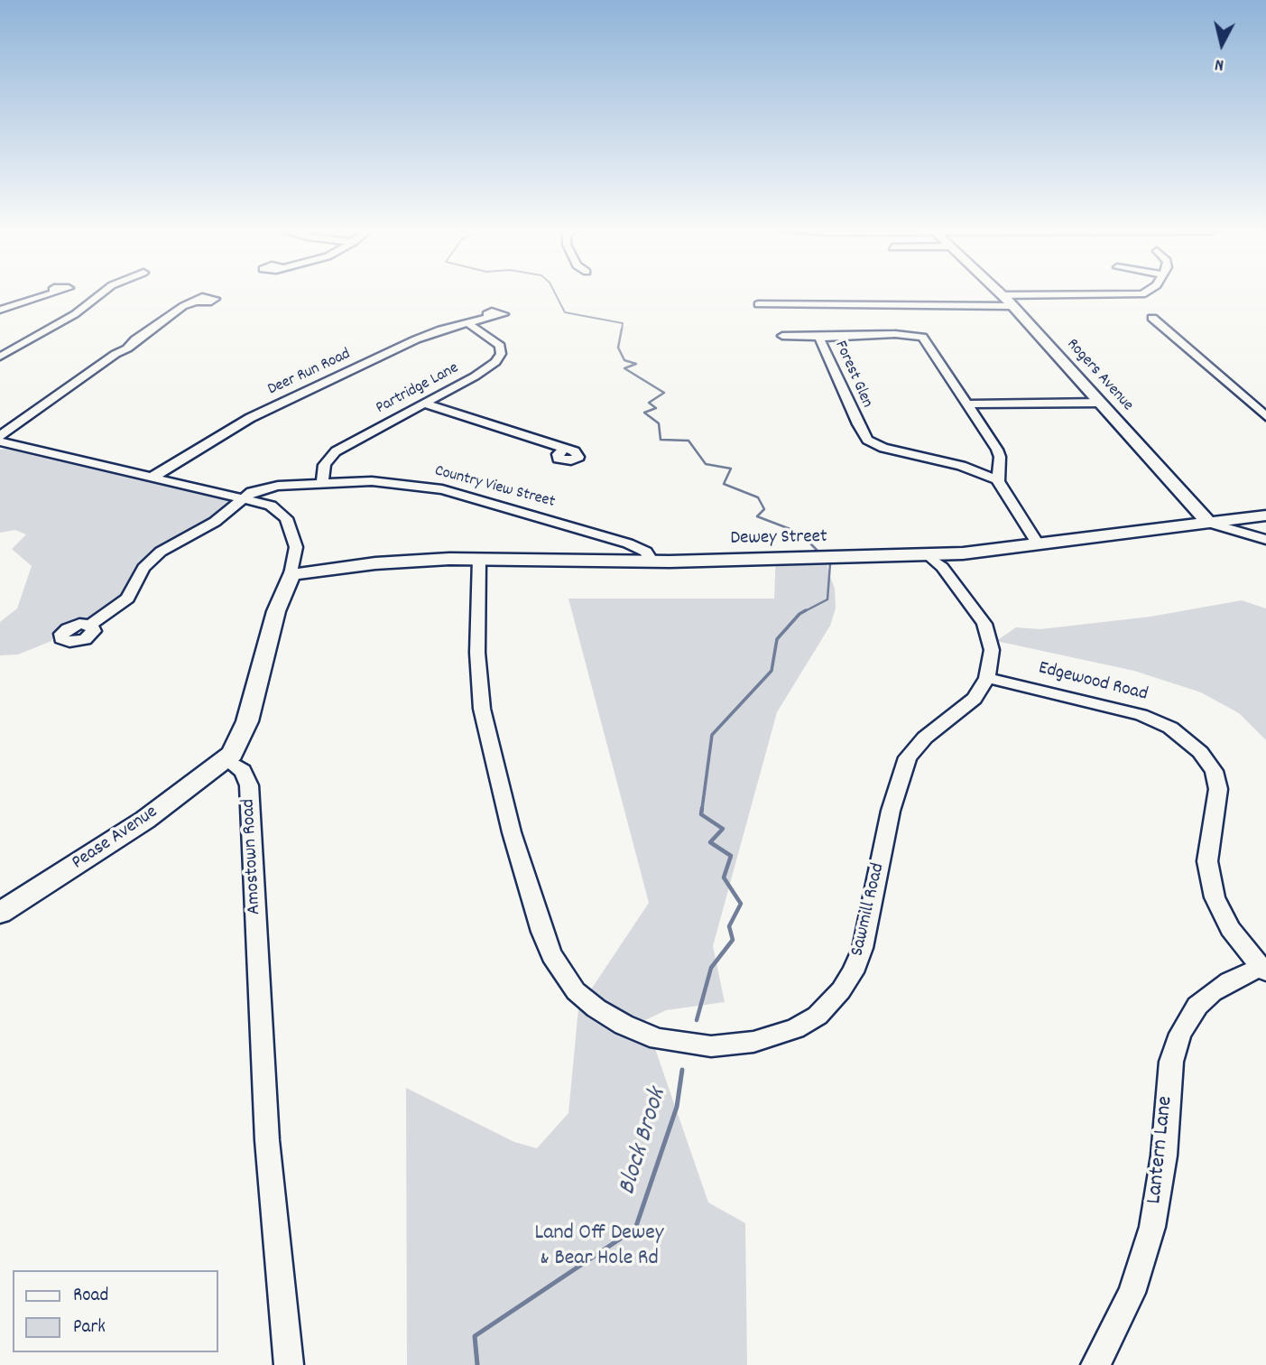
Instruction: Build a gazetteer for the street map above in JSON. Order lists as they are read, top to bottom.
{
  "streets": {
    "main road": ["Rogers Avenue", "Dewey Street", "Pease Avenue"],
    "street": [
      "Deer Run Road",
      "Forest Glen",
      "Partridge Lane",
      "Country View Street",
      "Edgewood Road",
      "Amostown Road",
      "Sawmill Road",
      "Lantern Lane"
    ]
  },
  "crossings": [
    ["Deer Run Road", "Partridge Lane"],
    ["Rogers Avenue", "Dewey Street"],
    ["Partridge Lane", "Country View Street"],
    ["Country View Street", "Dewey Street"],
    ["Dewey Street", "Sawmill Road"],
    ["Edgewood Road", "Sawmill Road"],
    ["Edgewood Road", "Lantern Lane"],
    ["Pease Avenue", "Amostown Road"]
  ],
  "water": ["Block Brook"],
  "parks": ["Land Off Dewey & Bear Hole Rd"],
  "legend": ["Road", "Park"],
  "north": "bottom"
}
